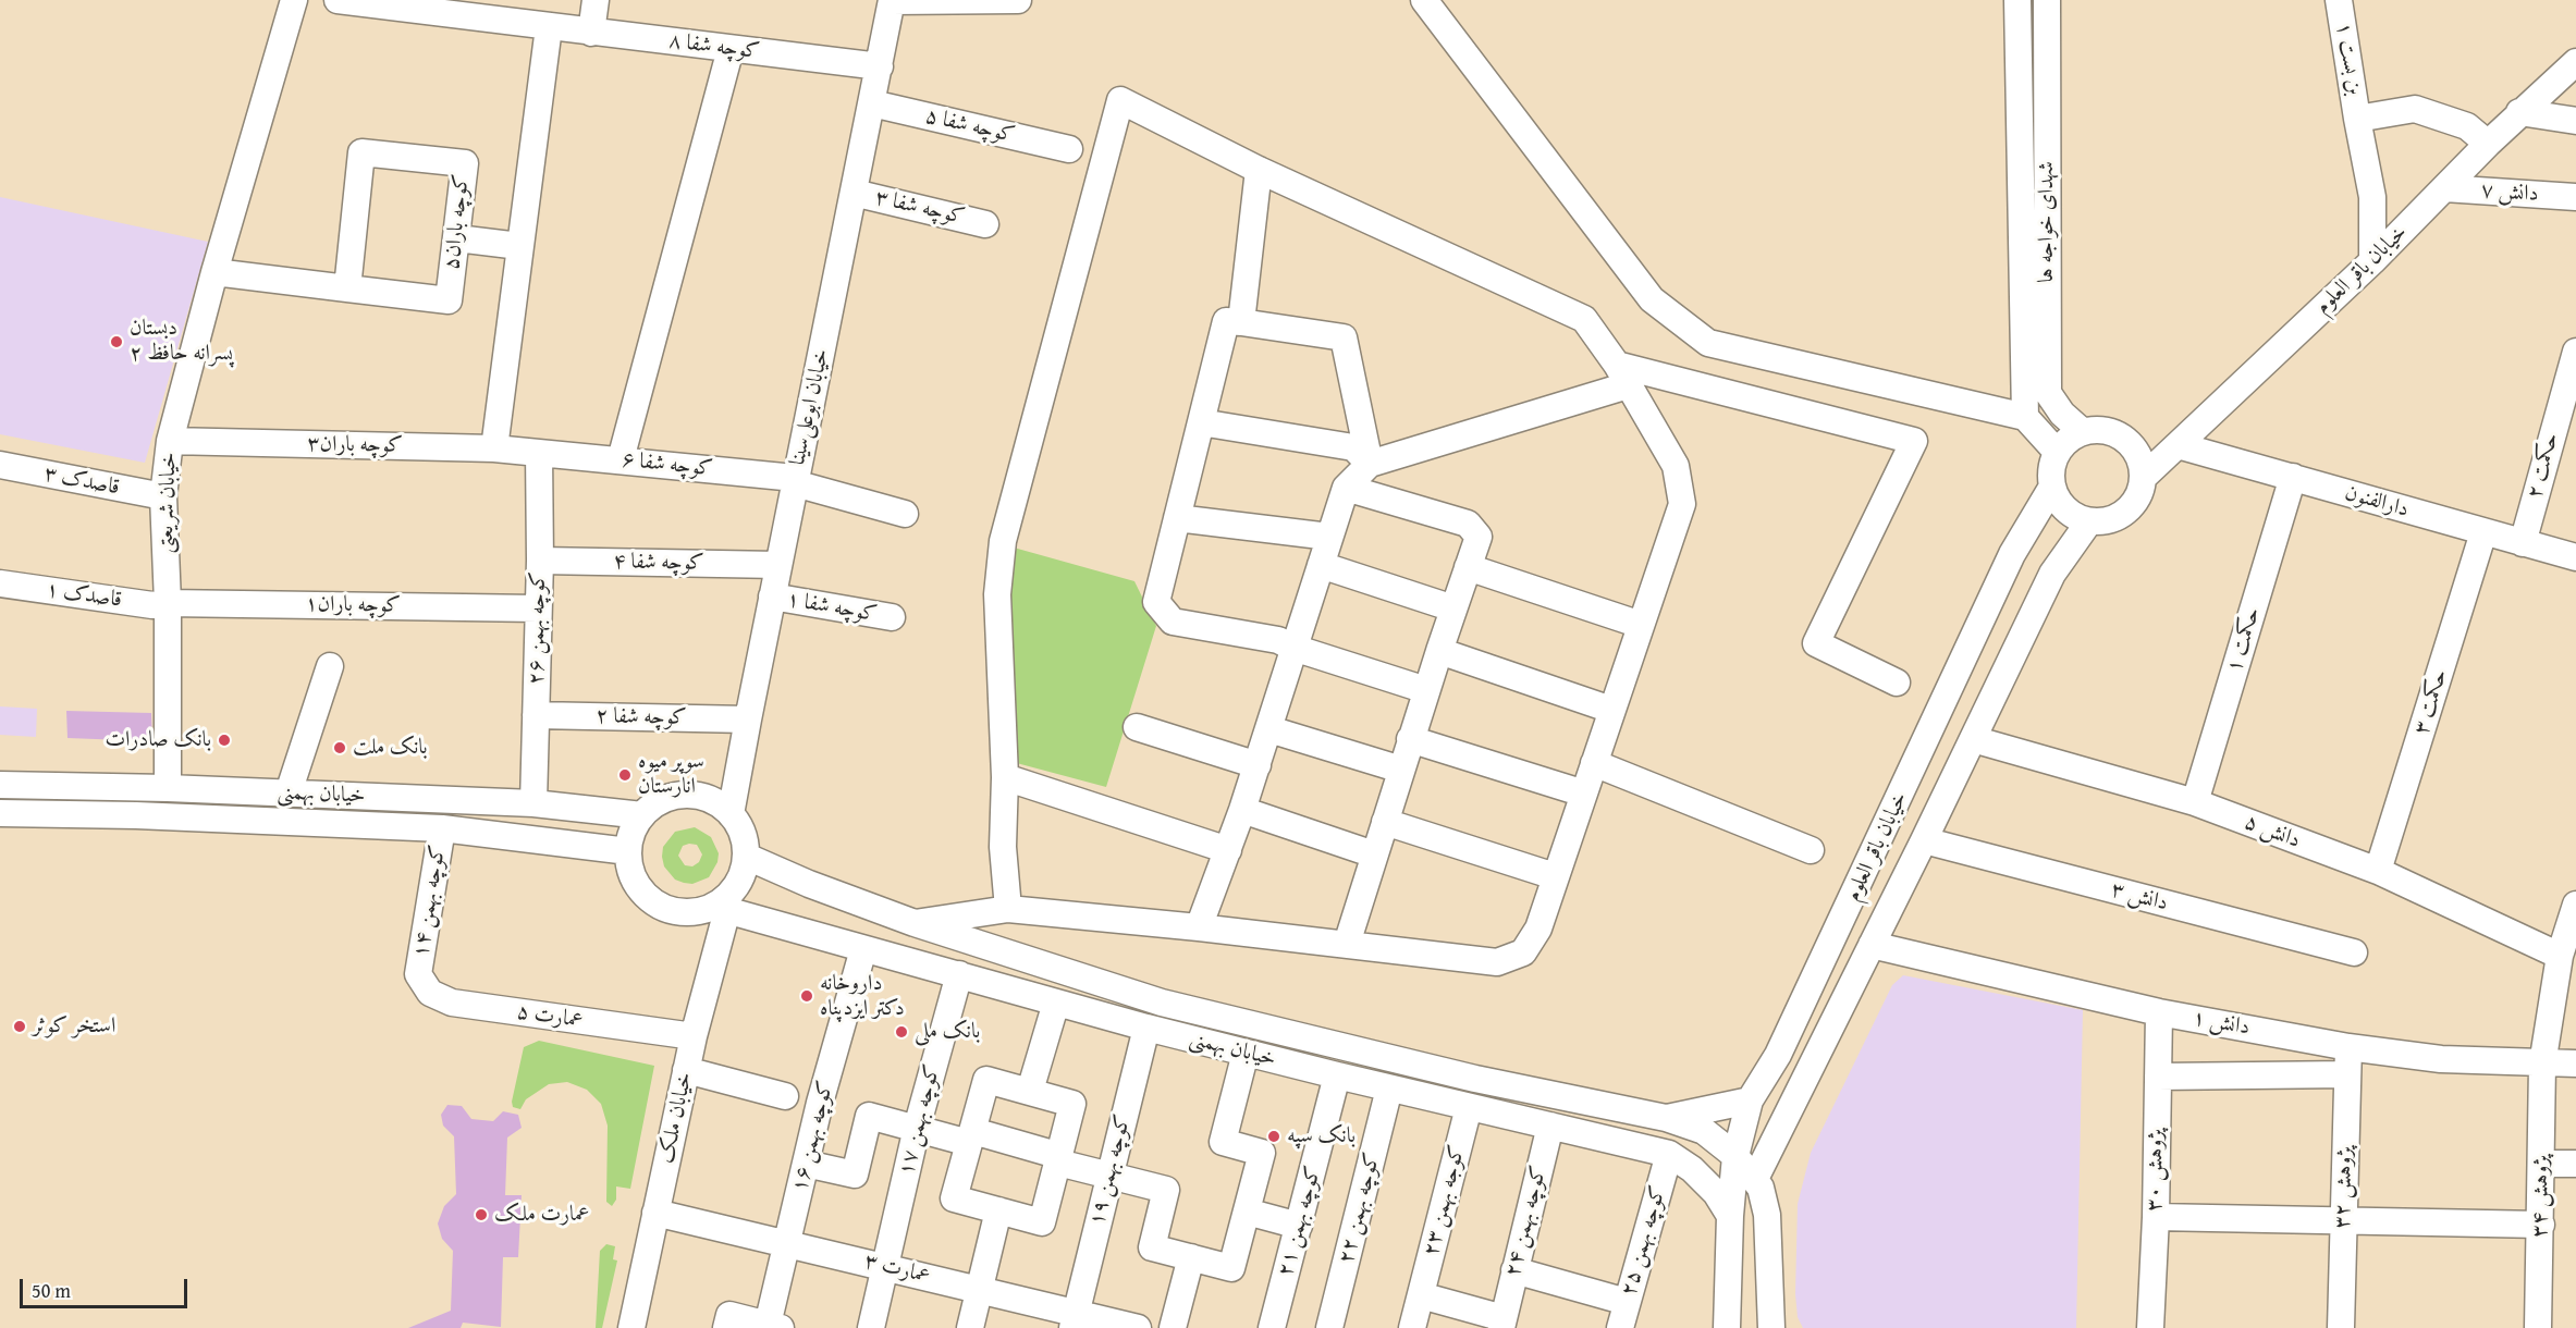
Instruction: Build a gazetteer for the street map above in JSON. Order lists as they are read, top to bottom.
{
  "streets": {
    "street": [
      "کوچه شفا ۸",
      "بن بست ۱",
      "کوچه شفا ۵",
      "دانش ۷",
      "کوچه شفا ۳",
      "کوچه باران۵",
      "شهدای خواجه ها",
      "خیابان باقر العلوم",
      "خیابان ابوعلی‌سینا",
      "کوچه باران۳",
      "کوچه شفا ۶",
      "حکمت ۲",
      "قاصدک ۳",
      "دارالفنون",
      "خیابان شریعتی",
      "کوچه شفا ۴",
      "قاصدک ۱",
      "کوچه باران۱",
      "کوچه شفا ۱",
      "کوچه بهمن ۲۶",
      "حکمت ۱",
      "حکمت ۳",
      "کوچه شفا ۲",
      "خیابان بهمنی",
      "دانش ۵",
      "دانش ۳",
      "کوچه بهمن ۱۴",
      "عمارت ۵",
      "دانش ۱",
      "خیابان ملک",
      "کوچه بهمن ۱۷",
      "کوچه بهمن ۱۶",
      "کوچه بهمن ۱۹",
      "پژوهش ۳۰",
      "پژوهش ۳۲",
      "پژوهش ۳۴",
      "کوجه بهمن ۲۳",
      "کوچه بهمن ۲۲",
      "کوچه بهمن ۲۱",
      "کوچه بهمن ۲۴",
      "کوچه بهمن ۲۵",
      "عمارت ۳"
    ]
  },
  "crossings": [
    ["کوچه شفا ۸", "خیابان ابوعلی‌سینا"],
    ["بن بست ۱", "خیابان باقر العلوم"],
    ["کوچه شفا ۵", "خیابان ابوعلی‌سینا"],
    ["دانش ۷", "خیابان باقر العلوم"],
    ["کوچه شفا ۳", "خیابان ابوعلی‌سینا"],
    ["کوچه باران۵", "خیابان شریعتی"],
    ["شهدای خواجه ها", "خیابان باقر العلوم"],
    ["خیابان باقر العلوم", "دارالفنون"],
    ["خیابان باقر العلوم", "خیابان بهمنی"],
    ["خیابان باقر العلوم", "دانش ۵"],
    ["خیابان باقر العلوم", "دانش ۳"],
    ["خیابان باقر العلوم", "دانش ۱"],
    ["خیابان ابوعلی‌سینا", "کوچه شفا ۶"],
    ["خیابان ابوعلی‌سینا", "کوچه شفا ۴"],
    ["خیابان ابوعلی‌سینا", "کوچه شفا ۱"],
    ["خیابان ابوعلی‌سینا", "کوچه شفا ۲"],
    ["خیابان ابوعلی‌سینا", "خیابان بهمنی"],
    ["خیابان ابوعلی‌سینا", "خیابان ملک"],
    ["کوچه باران۳", "کوچه شفا ۶"],
    ["کوچه باران۳", "خیابان شریعتی"],
    ["کوچه باران۳", "کوچه بهمن ۲۶"],
    ["کوچه شفا ۶", "کوچه بهمن ۲۶"],
    ["حکمت ۲", "دارالفنون"],
    ["قاصدک ۳", "خیابان شریعتی"],
    ["دارالفنون", "حکمت ۱"],
    ["دارالفنون", "حکمت ۳"],
    ["خیابان شریعتی", "قاصدک ۱"],
    ["خیابان شریعتی", "کوچه باران۱"],
    ["خیابان شریعتی", "خیابان بهمنی"],
    ["کوچه شفا ۴", "کوچه بهمن ۲۶"],
    ["قاصدک ۱", "کوچه باران۱"],
    ["کوچه باران۱", "کوچه بهمن ۲۶"],
    ["کوچه بهمن ۲۶", "کوچه شفا ۲"],
    ["کوچه بهمن ۲۶", "خیابان بهمنی"],
    ["حکمت ۱", "دانش ۵"],
    ["حکمت ۳", "دانش ۵"],
    ["خیابان بهمنی", "کوچه بهمن ۱۴"],
    ["خیابان بهمنی", "خیابان ملک"],
    ["خیابان بهمنی", "کوچه بهمن ۱۷"],
    ["خیابان بهمنی", "کوچه بهمن ۱۶"],
    ["خیابان بهمنی", "کوچه بهمن ۱۹"],
    ["خیابان بهمنی", "کوجه بهمن ۲۳"],
    ["خیابان بهمنی", "کوچه بهمن ۲۲"],
    ["خیابان بهمنی", "کوچه بهمن ۲۱"],
    ["خیابان بهمنی", "کوچه بهمن ۲۴"],
    ["خیابان بهمنی", "کوچه بهمن ۲۵"],
    ["دانش ۵", "پژوهش ۳۴"],
    ["کوچه بهمن ۱۴", "عمارت ۵"],
    ["عمارت ۵", "خیابان ملک"],
    ["دانش ۱", "پژوهش ۳۰"],
    ["دانش ۱", "پژوهش ۳۲"],
    ["دانش ۱", "پژوهش ۳۴"],
    ["خیابان ملک", "عمارت ۳"],
    ["کوچه بهمن ۱۷", "عمارت ۳"],
    ["کوچه بهمن ۱۶", "عمارت ۳"],
    ["کوچه بهمن ۱۹", "عمارت ۳"]
  ],
  "places": [
    "دبستان پسرانه حافظ ۲",
    "بانک صادرات",
    "بانک ملت",
    "سوپر میوه انارستان",
    "داروخانه دکتر ایزدپناه",
    "استخر کوثر",
    "بانک ملی",
    "بانک سپه",
    "عمارت ملک"
  ],
  "scale_bar": "50 m"
}
